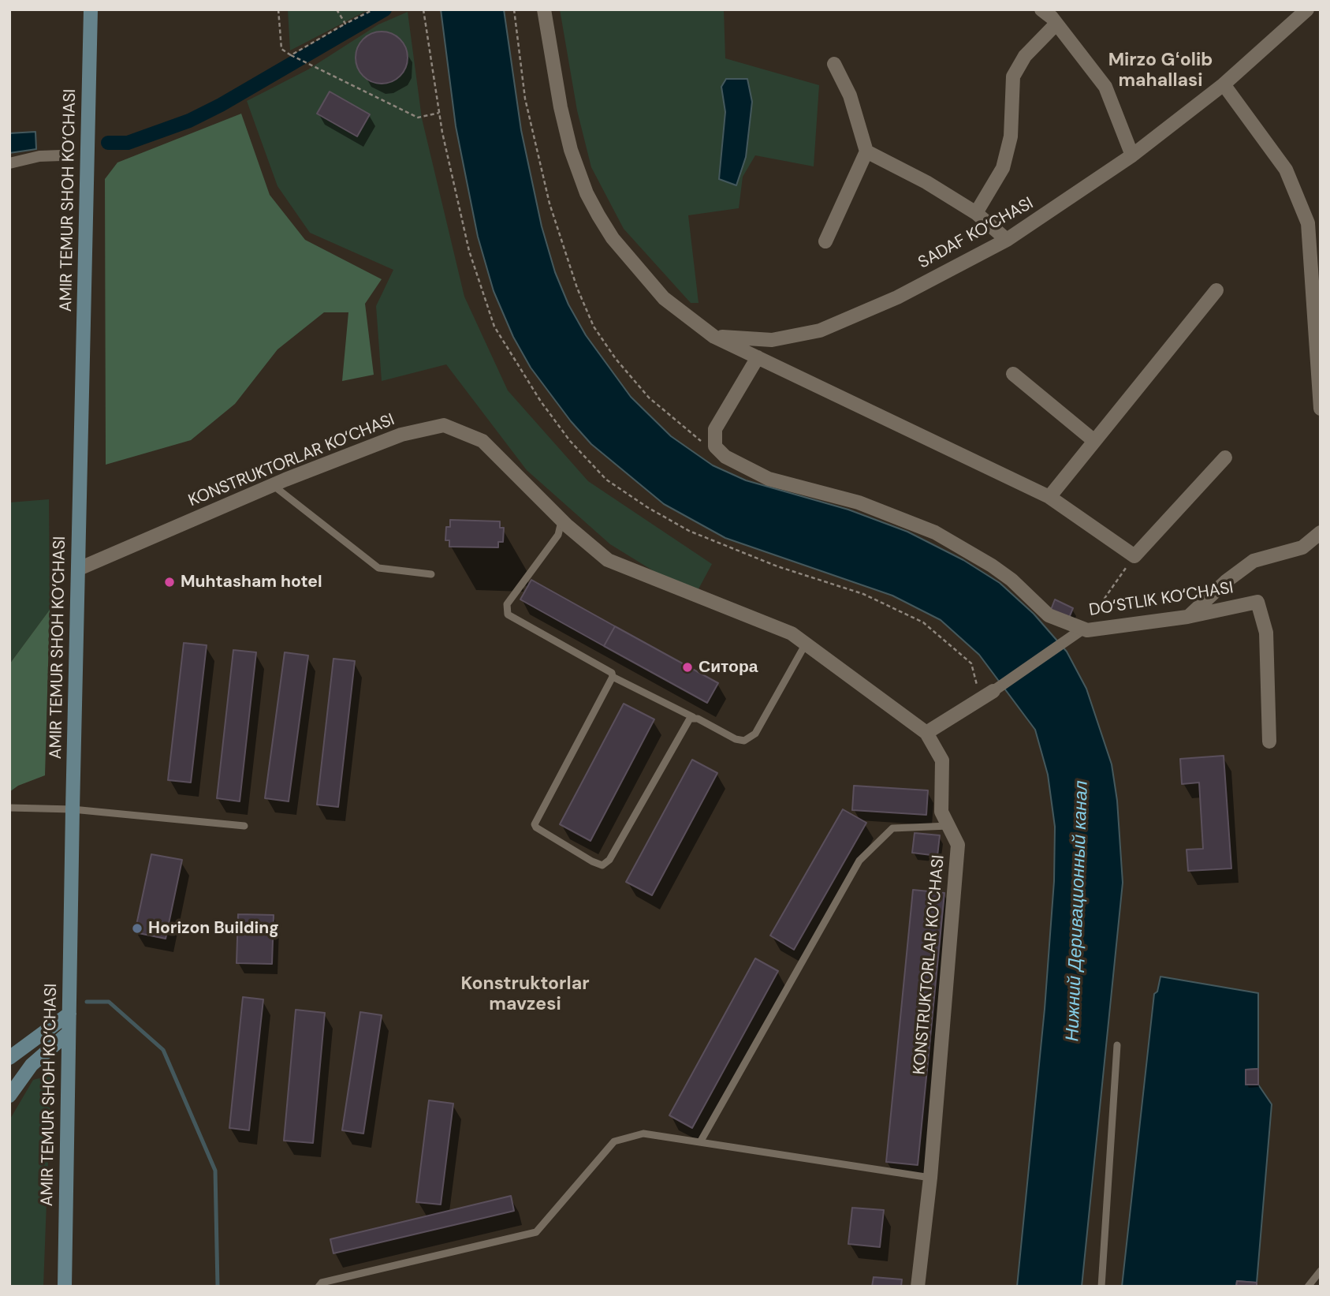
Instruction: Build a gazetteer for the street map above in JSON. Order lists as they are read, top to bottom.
{
  "streets": {
    "main road": ["AMIR TEMUR SHOH KO‘CHASI"],
    "street": ["SADAF KO‘CHASI", "KONSTRUKTORLAR KO‘CHASI", "DO‘STLIK KO‘CHASI"]
  },
  "crossings": [
    ["AMIR TEMUR SHOH KO‘CHASI", "KONSTRUKTORLAR KO‘CHASI"]
  ],
  "districts": ["Mirzo Gʻolib mahallasi", "Konstruktorlar mavzesi"],
  "water": ["Нижний Деривационный канал"],
  "places": ["Muhtasham hotel", "Ситора", "Horizon Building"]
}
